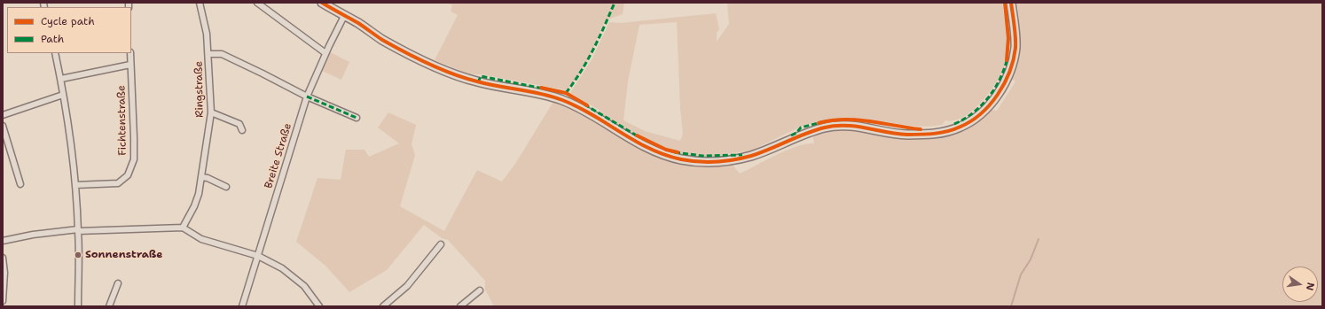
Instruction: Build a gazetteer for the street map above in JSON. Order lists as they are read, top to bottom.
{
  "streets": {
    "street": ["Ringstraße", "Fichtenstraße", "Breite Straße"]
  },
  "places": ["Sonnenstraße"],
  "legend": ["Cycle path", "Path"],
  "north": "right"
}
